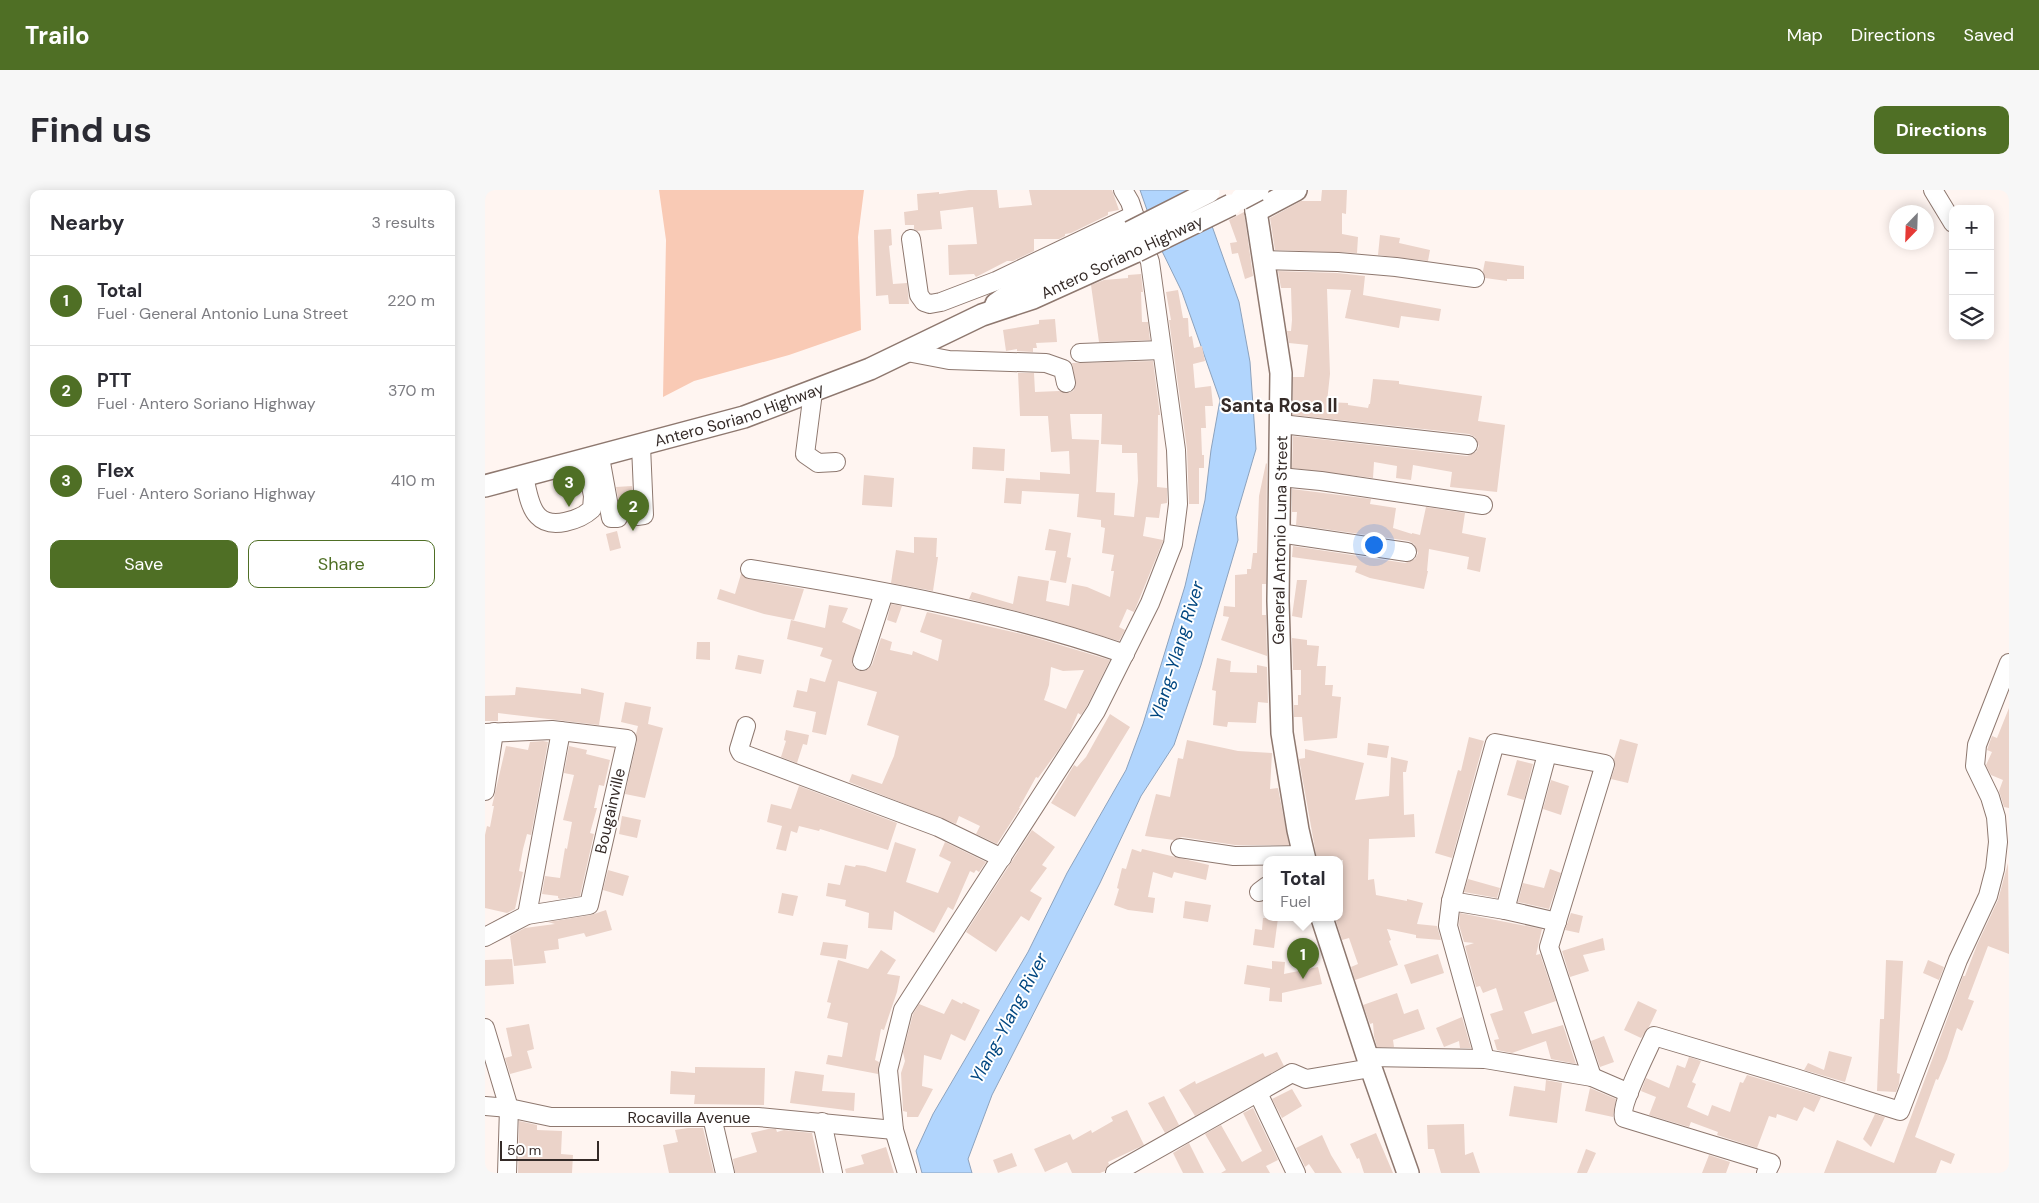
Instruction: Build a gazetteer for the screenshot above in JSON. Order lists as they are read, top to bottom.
{
  "streets": {
    "main road": ["Antero Soriano Highway", "General Antonio Luna Street"],
    "street": ["Bougainville", "Rocavilla Avenue"]
  },
  "crossings": [
    ["Antero Soriano Highway", "General Antonio Luna Street"]
  ],
  "districts": ["Santa Rosa II"],
  "water": ["Ylang-Ylang River"],
  "scale_bar": "50 m",
  "north": "bottom left",
  "page": {
    "header": "Trailo",
    "nav": ["Map", "Directions", "Saved"],
    "buttons": [
      "Directions",
      ["Save", "Share"]
    ],
    "title": "Find us",
    "heading": ["Nearby", "3 results"],
    "map_buttons": ["+", "−"],
    "list": [
      {
        "mark": "1",
        "name": "Total",
        "note": "Fuel · General Antonio Luna Street",
        "value": "220 m"
      },
      {
        "mark": "2",
        "name": "PTT",
        "note": "Fuel · Antero Soriano Highway",
        "value": "370 m"
      },
      {
        "mark": "3",
        "name": "Flex",
        "note": "Fuel · Antero Soriano Highway",
        "value": "410 m"
      }
    ],
    "pins": ["3", "2", "1"],
    "popup": ["Total", "Fuel"],
    "scale": "50 m"
  }
}
